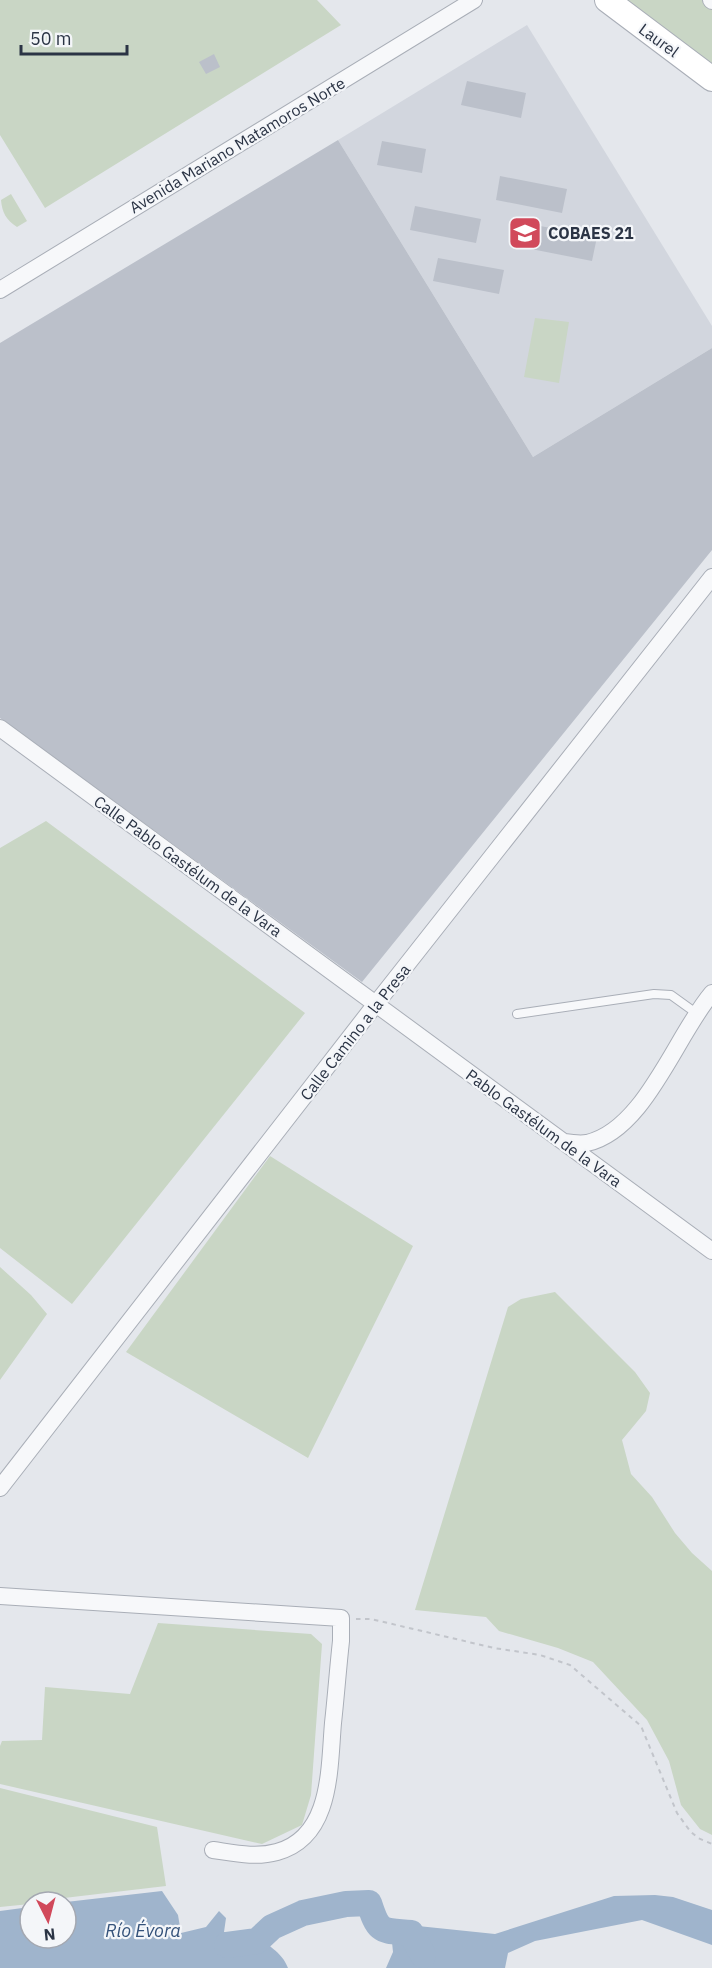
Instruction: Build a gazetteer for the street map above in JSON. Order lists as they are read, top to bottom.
{
  "streets": {
    "street": [
      "Laurel",
      "Avenida Mariano Matamoros Norte",
      "Calle Pablo Gastélum de la Vara",
      "Calle Camino a la Presa",
      "Pablo Gastélum de la Vara"
    ]
  },
  "crossings": [
    ["Calle Pablo Gastélum de la Vara", "Calle Camino a la Presa"],
    ["Calle Pablo Gastélum de la Vara", "Pablo Gastélum de la Vara"],
    ["Calle Camino a la Presa", "Pablo Gastélum de la Vara"]
  ],
  "water": ["Río Évora"],
  "places": {
    "school or university": ["COBAES 21"]
  },
  "scale_bar": "50 m",
  "north": "bottom"
}
